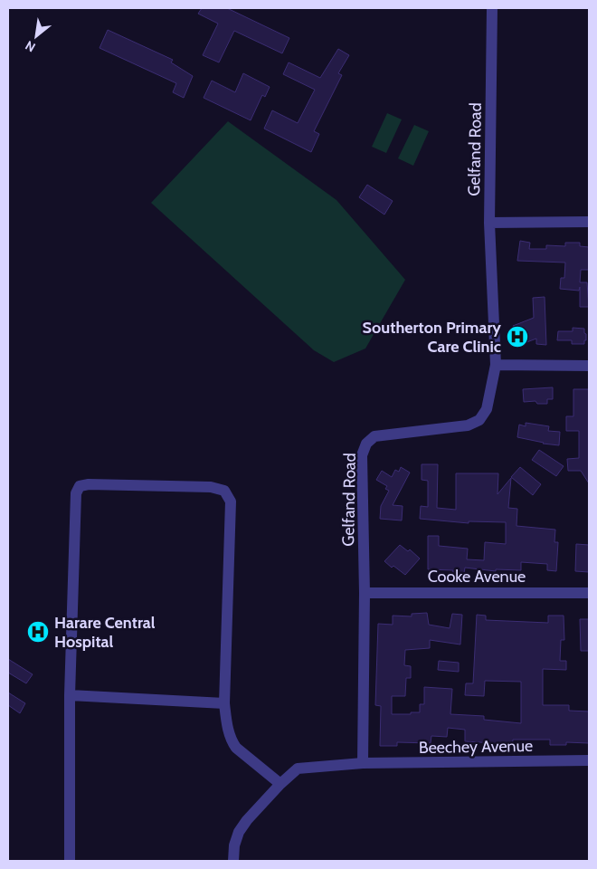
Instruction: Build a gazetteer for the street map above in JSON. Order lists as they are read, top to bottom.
{
  "streets": {
    "street": ["Gelfand Road", "Cooke Avenue", "Beechey Avenue"]
  },
  "crossings": [
    ["Gelfand Road", "Cooke Avenue"],
    ["Gelfand Road", "Beechey Avenue"]
  ],
  "places": {
    "hospital": ["Southerton Primary Care Clinic", "Harare Central Hospital"]
  },
  "north": "bottom left"
}
